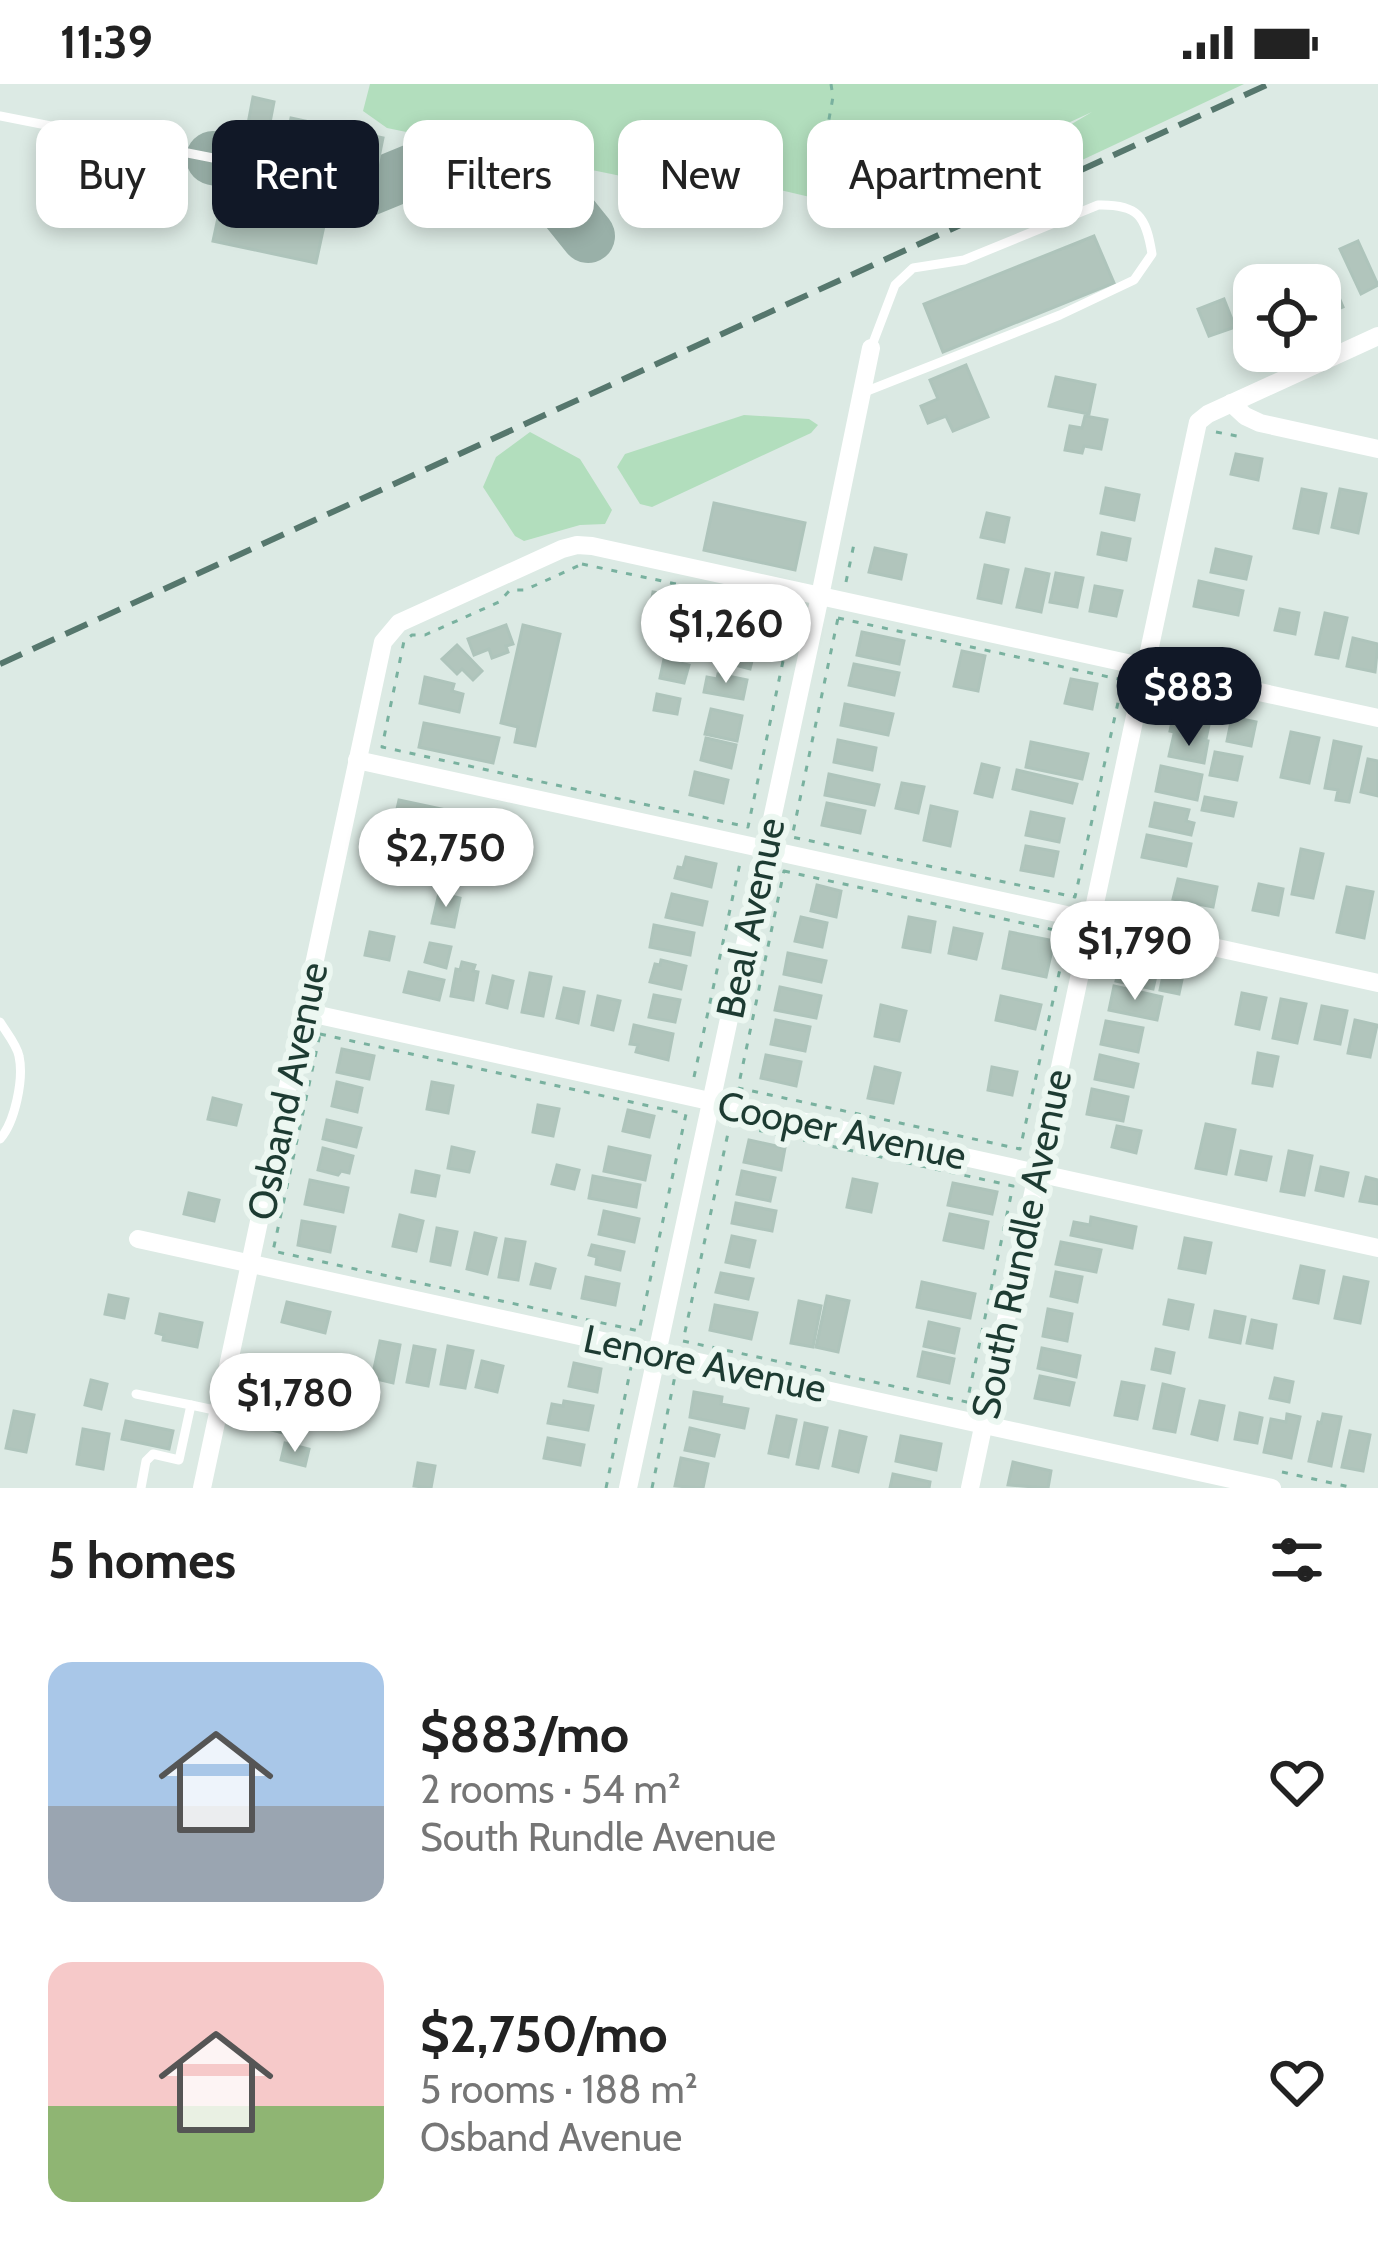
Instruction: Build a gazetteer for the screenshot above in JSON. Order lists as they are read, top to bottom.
{
  "streets": {
    "street": [
      "Beal Avenue",
      "Osband Avenue",
      "Cooper Avenue",
      "South Rundle Avenue",
      "Lenore Avenue"
    ]
  },
  "crossings": [
    ["Beal Avenue", "Osband Avenue"],
    ["Beal Avenue", "Cooper Avenue"],
    ["Beal Avenue", "Lenore Avenue"],
    ["Osband Avenue", "Cooper Avenue"],
    ["Osband Avenue", "Lenore Avenue"],
    ["Cooper Avenue", "South Rundle Avenue"],
    ["South Rundle Avenue", "Lenore Avenue"]
  ],
  "page": {
    "status": "11:39",
    "chip": [
      "Buy",
      "Rent",
      "Filters",
      "New",
      "Apartment"
    ],
    "price": [
      "$1,260",
      "$883",
      "$2,750",
      "$1,790",
      "$1,780"
    ],
    "heading": "5 homes",
    "list": [
      {
        "name": "$883/mo",
        "note": "2 rooms · 54 m² · South Rundle Avenue"
      },
      {
        "name": "$2,750/mo",
        "note": "5 rooms · 188 m² · Osband Avenue"
      }
    ]
  }
}
